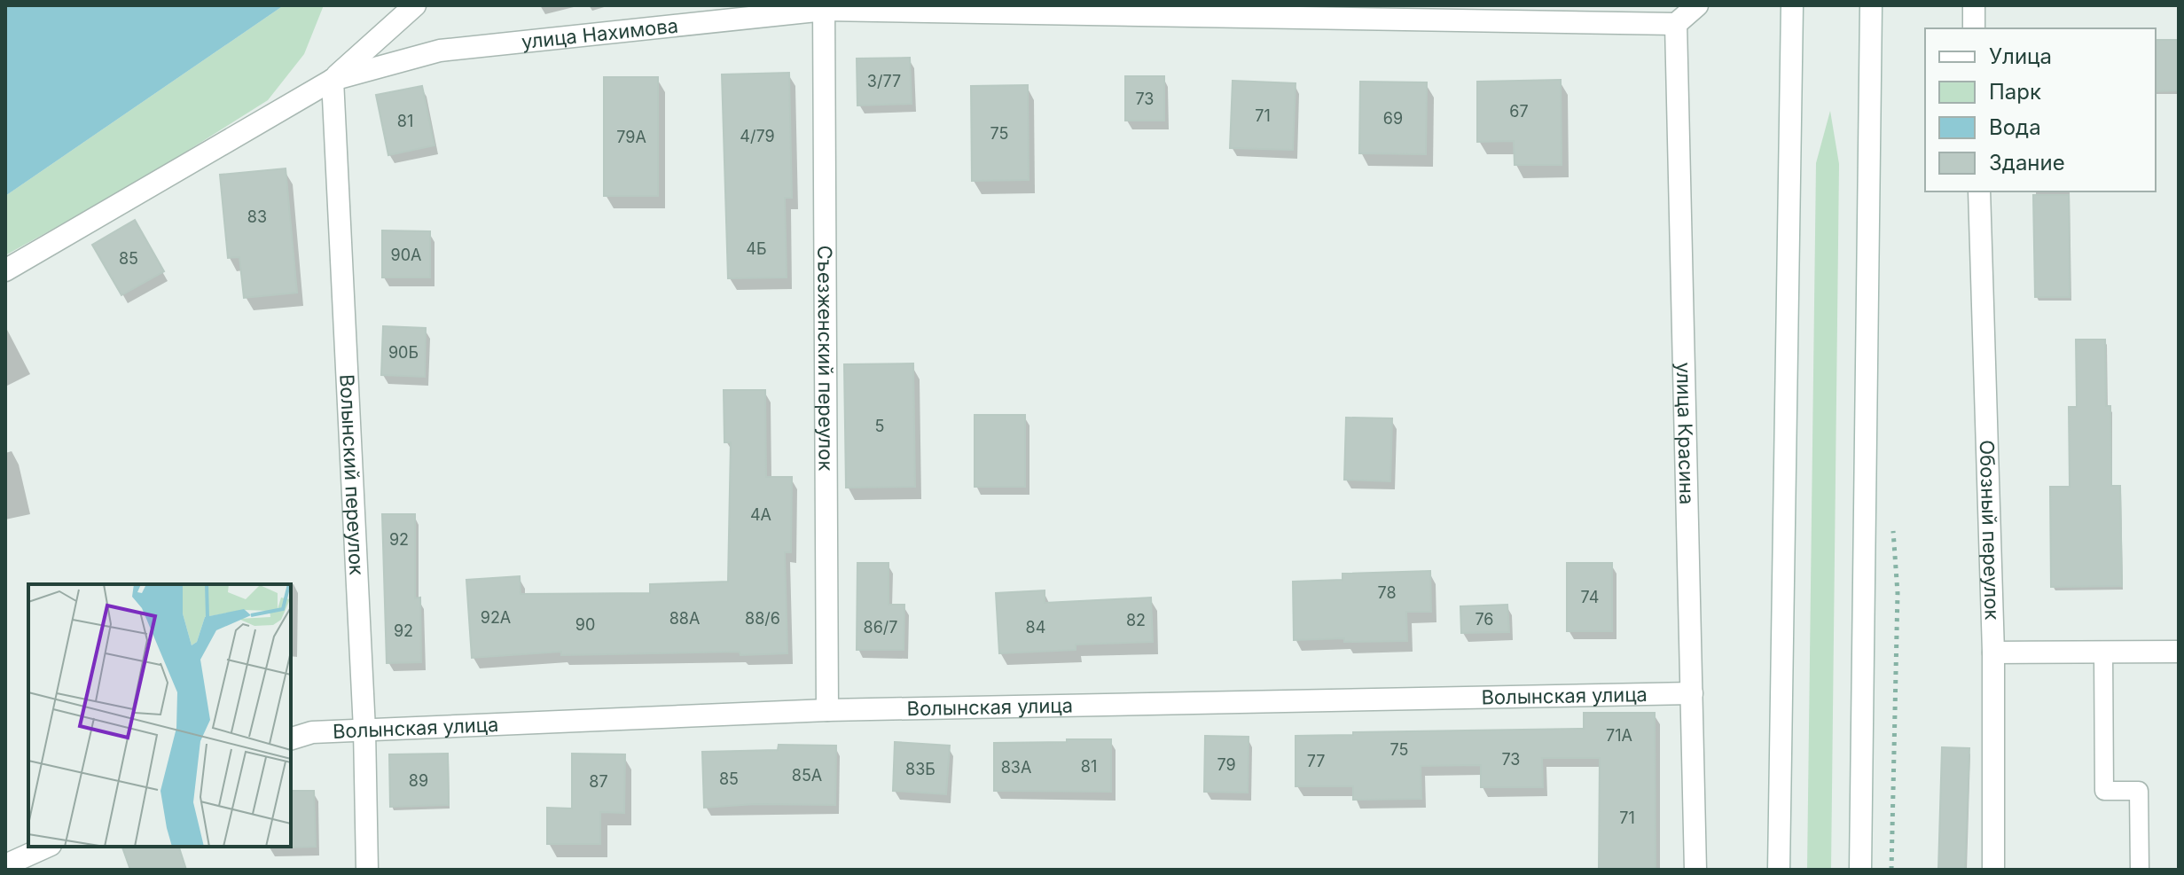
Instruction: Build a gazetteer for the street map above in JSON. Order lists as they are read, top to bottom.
{
  "streets": {
    "street": [
      "улица Нахимова",
      "Съезженский переулок",
      "улица Красина",
      "Волынский переулок",
      "Обозный переулок",
      "Волынская улица"
    ]
  },
  "crossings": [
    ["улица Нахимова", "Съезженский переулок"],
    ["улица Нахимова", "улица Красина"],
    ["улица Нахимова", "Волынский переулок"],
    ["Съезженский переулок", "Волынская улица"],
    ["улица Красина", "Волынская улица"],
    ["Волынский переулок", "Волынская улица"]
  ],
  "house_numbers": [
    "3/77",
    "73",
    "67",
    "71",
    "69",
    "81",
    "75",
    "4/79",
    "79А",
    "83",
    "4Б",
    "90А",
    "85",
    "90Б",
    "5",
    "4А",
    "92",
    "78",
    "74",
    "92А",
    "88А",
    "88/6",
    "76",
    "82",
    "90",
    "86/7",
    "84",
    "92",
    "71А",
    "75",
    "73",
    "77",
    "79",
    "81",
    "83А",
    "83Б",
    "85А",
    "85",
    "89",
    "87",
    "71"
  ],
  "legend": [
    "Улица",
    "Парк",
    "Вода",
    "Здание"
  ]
}
